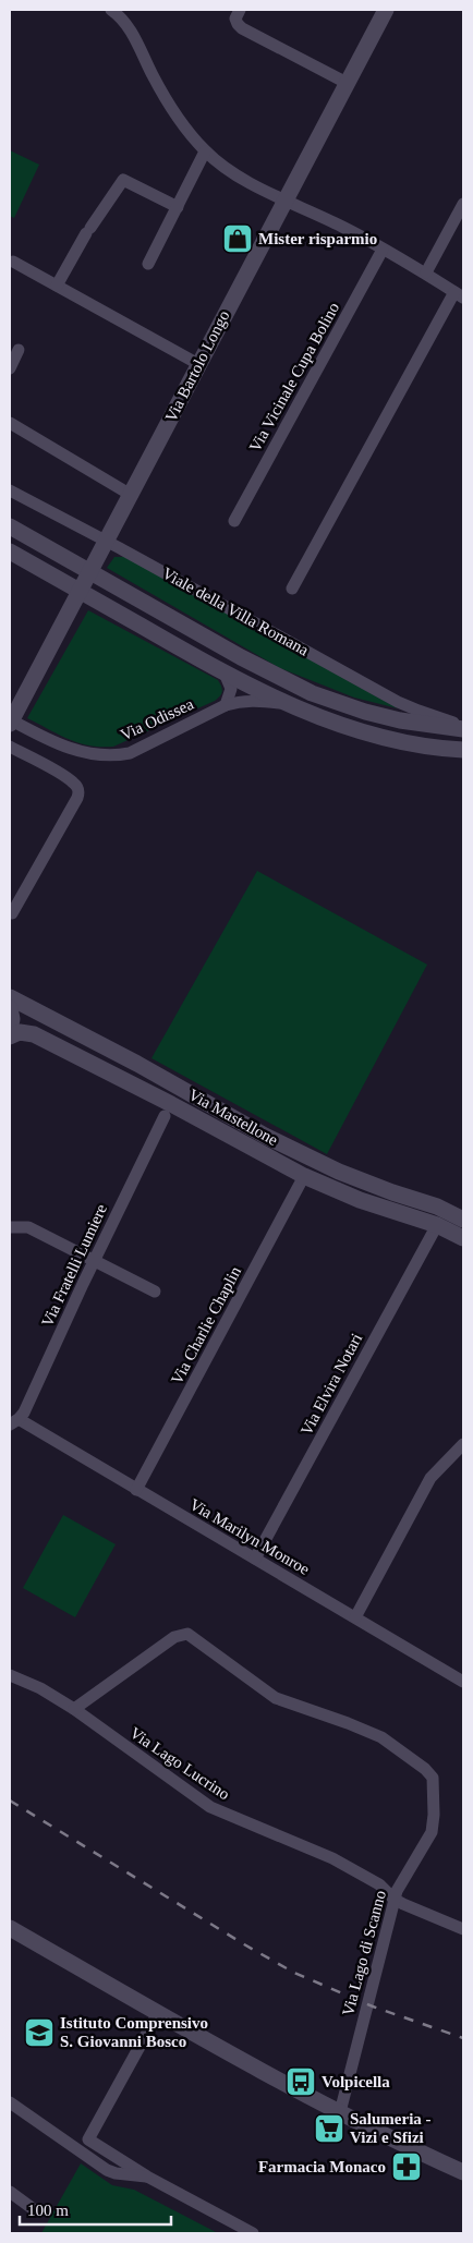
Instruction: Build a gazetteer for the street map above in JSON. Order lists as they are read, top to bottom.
{
  "streets": {
    "street": [
      "Via Bartolo Longo",
      "Via Vicinale Cupa Bolino",
      "Viale della Villa Romana",
      "Via Odissea",
      "Via Mastellone",
      "Via Fratelli Lumiere",
      "Via Charlie Chaplin",
      "Via Elvira Notari",
      "Via Marilyn Monroe",
      "Via Lago Lucrino",
      "Via Lago di Scanno"
    ]
  },
  "crossings": [
    ["Via Bartolo Longo", "Viale della Villa Romana"],
    ["Via Bartolo Longo", "Via Odissea"],
    ["Via Mastellone", "Via Charlie Chaplin"],
    ["Via Mastellone", "Via Elvira Notari"],
    ["Via Fratelli Lumiere", "Via Marilyn Monroe"],
    ["Via Charlie Chaplin", "Via Marilyn Monroe"],
    ["Via Elvira Notari", "Via Marilyn Monroe"],
    ["Via Lago Lucrino", "Via Lago di Scanno"]
  ],
  "places": {
    "shop": ["Mister risparmio"],
    "school or university": ["Istituto Comprensivo S. Giovanni Bosco"],
    "bus stop": ["Volpicella"],
    "supermarket": ["Salumeria - Vizi e Sfizi"],
    "pharmacy": ["Farmacia Monaco"]
  },
  "scale_bar": "100 m"
}
